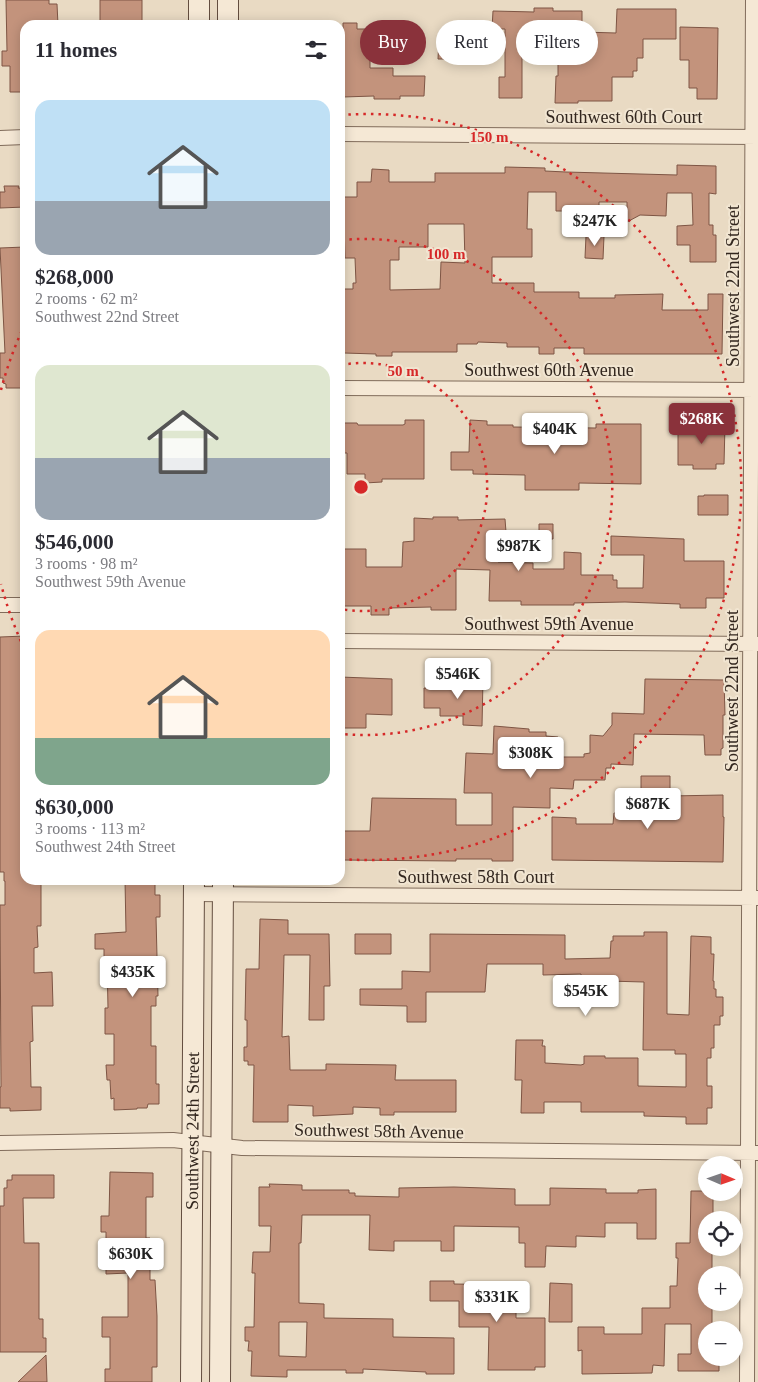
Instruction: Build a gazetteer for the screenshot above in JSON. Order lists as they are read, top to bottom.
{
  "streets": {
    "main road": ["Southwest 24th Street"],
    "street": [
      "Southwest 60th Court",
      "Southwest 22nd Street",
      "Southwest 60th Avenue",
      "Southwest 59th Avenue",
      "Southwest 58th Court",
      "Southwest 58th Avenue"
    ]
  },
  "crossings": [
    ["Southwest 60th Court", "Southwest 22nd Street"],
    ["Southwest 22nd Street", "Southwest 60th Avenue"],
    ["Southwest 22nd Street", "Southwest 59th Avenue"],
    ["Southwest 22nd Street", "Southwest 58th Court"],
    ["Southwest 22nd Street", "Southwest 58th Avenue"],
    ["Southwest 58th Court", "Southwest 24th Street"],
    ["Southwest 24th Street", "Southwest 58th Avenue"]
  ],
  "north": "right",
  "page": {
    "chip": ["Buy", "Rent", "Filters"],
    "heading": "11 homes",
    "list": [
      {
        "name": "$268,000",
        "note": "2 rooms · 62 m² · Southwest 22nd Street"
      },
      {
        "name": "$546,000",
        "note": "3 rooms · 98 m² · Southwest 59th Avenue"
      },
      {
        "name": "$630,000",
        "note": "3 rooms · 113 m² · Southwest 24th Street"
      }
    ],
    "price": [
      "$247K",
      "$268K",
      "$404K",
      "$987K",
      "$546K",
      "$308K",
      "$687K",
      "$435K",
      "$545K",
      "$630K",
      "$331K"
    ],
    "map_buttons": ["+", "−"]
  },
  "rings": ["150 m", "100 m", "50 m"]
}
